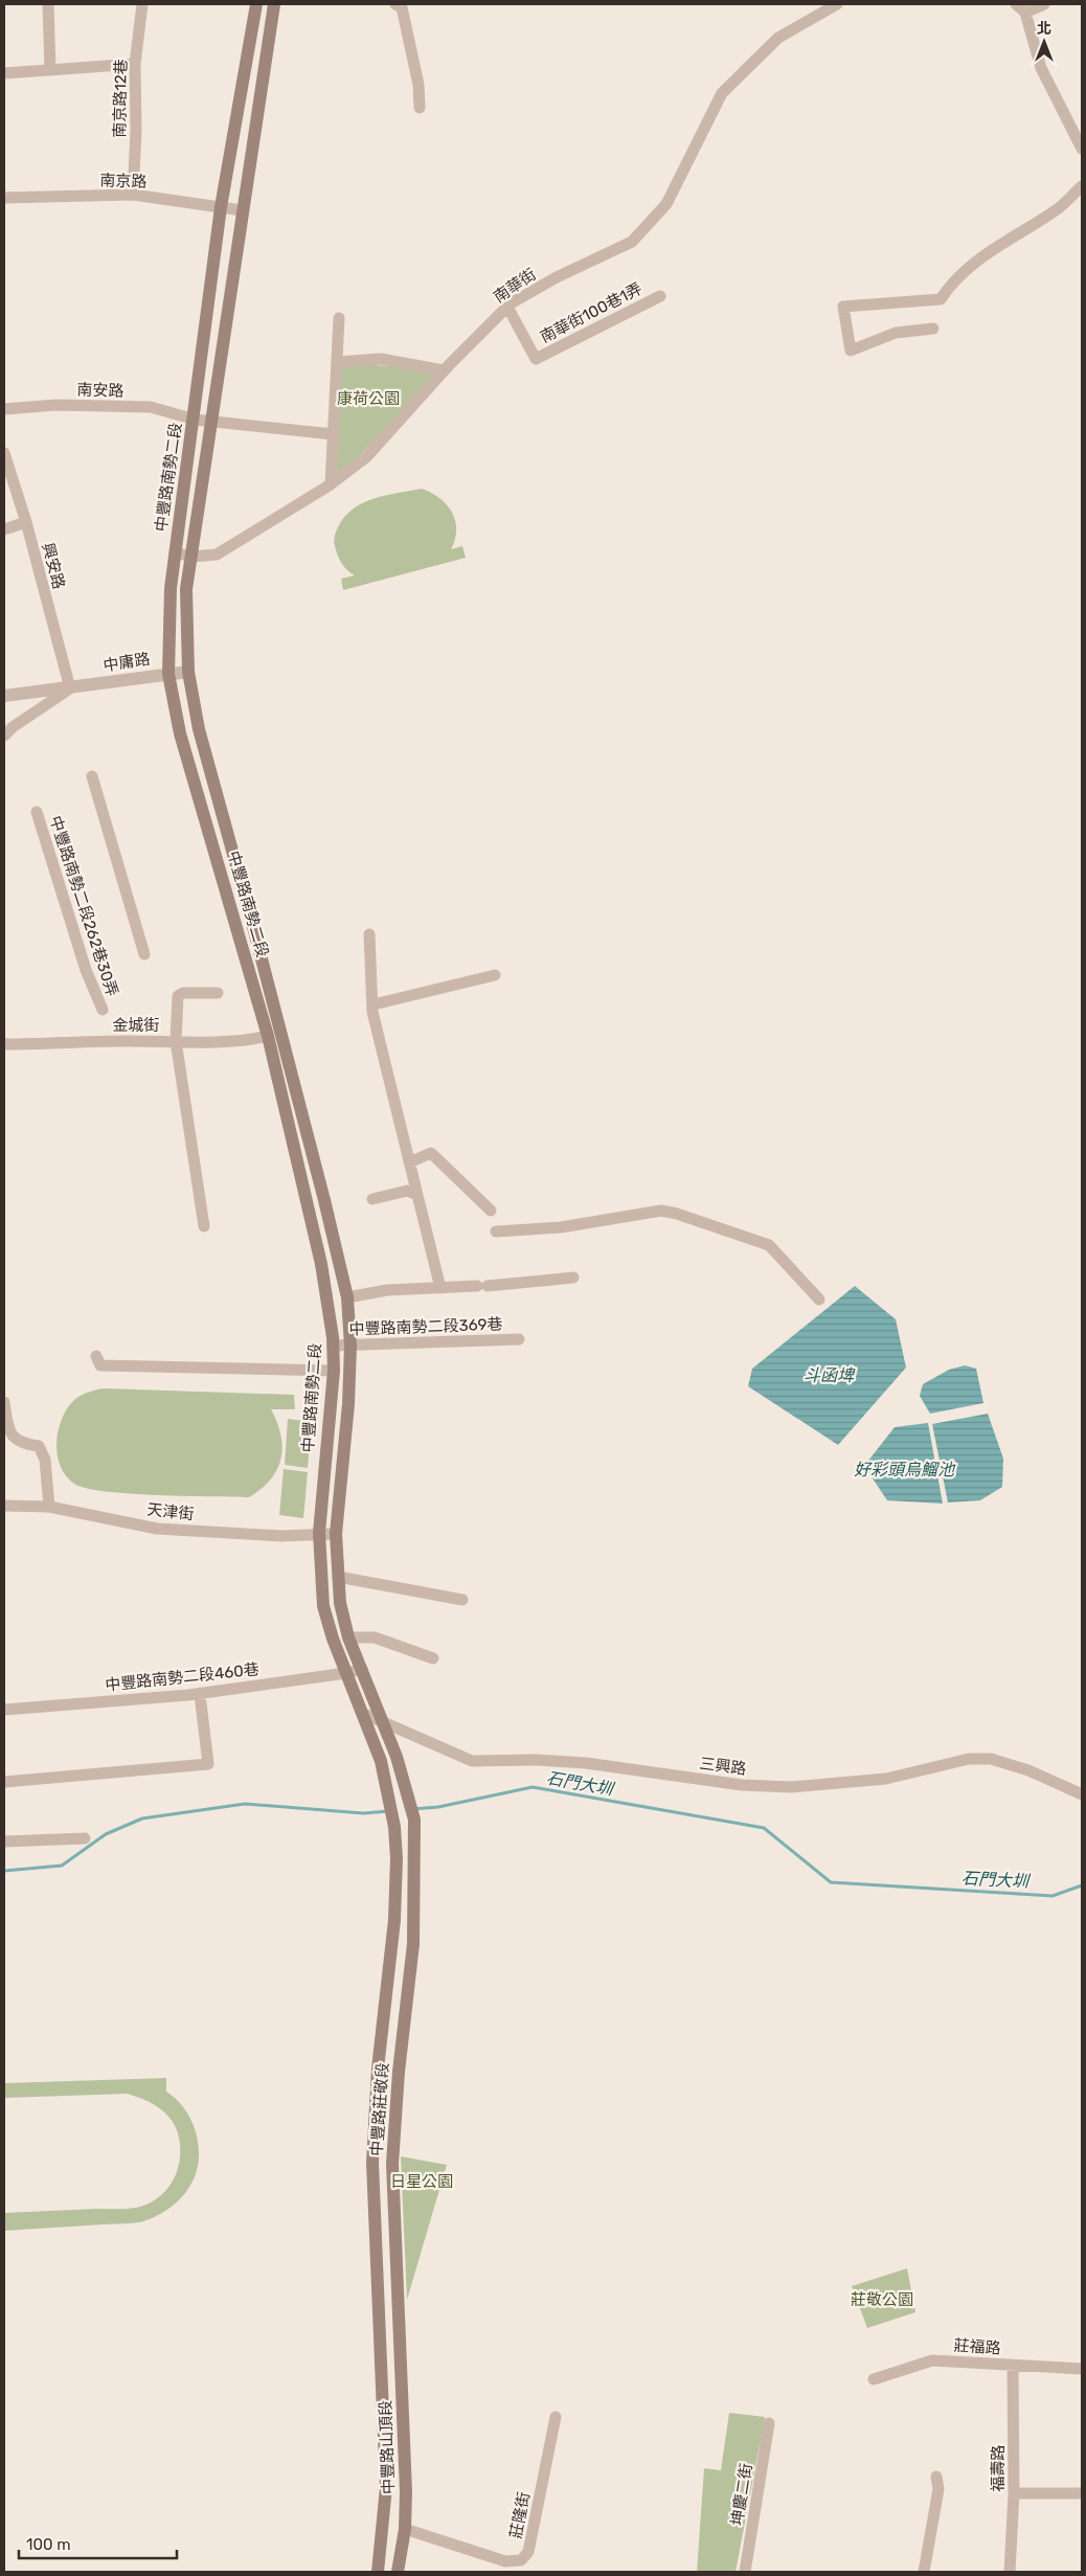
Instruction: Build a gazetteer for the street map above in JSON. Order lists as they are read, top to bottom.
{
  "streets": {
    "main road": ["中豐路南勢二段", "中豐路莊敬段", "中豐路山頂段"],
    "street": [
      "南京路12巷",
      "南京路",
      "南華街",
      "南華街100巷1弄",
      "南安路",
      "興安路",
      "中庸路",
      "中豐路南勢二段262巷30弄",
      "金城街",
      "中豐路南勢二段369巷",
      "天津街",
      "中豐路南勢二段460巷",
      "三興路",
      "莊福路",
      "福壽路",
      "坤慶二街",
      "莊隆街"
    ]
  },
  "crossings": [
    ["南京路12巷", "南京路"],
    ["南京路", "中豐路南勢二段"],
    ["南華街", "南華街100巷1弄"],
    ["南華街", "中豐路南勢二段"],
    ["南安路", "中豐路南勢二段"],
    ["中豐路南勢二段", "中庸路"],
    ["中豐路南勢二段", "金城街"],
    ["中豐路南勢二段", "中豐路南勢二段369巷"],
    ["中豐路南勢二段", "天津街"],
    ["中豐路南勢二段", "中豐路南勢二段460巷"],
    ["中豐路南勢二段", "三興路"],
    ["中豐路南勢二段", "中豐路莊敬段"],
    ["興安路", "中庸路"],
    ["中豐路莊敬段", "中豐路山頂段"],
    ["莊福路", "福壽路"],
    ["中豐路山頂段", "莊隆街"]
  ],
  "water": ["斗函埤", "好彩頭烏鰡池", "石門大圳"],
  "parks": ["康荷公園", "日星公園", "莊敬公園"],
  "scale_bar": "100 m",
  "north": "top"
}
